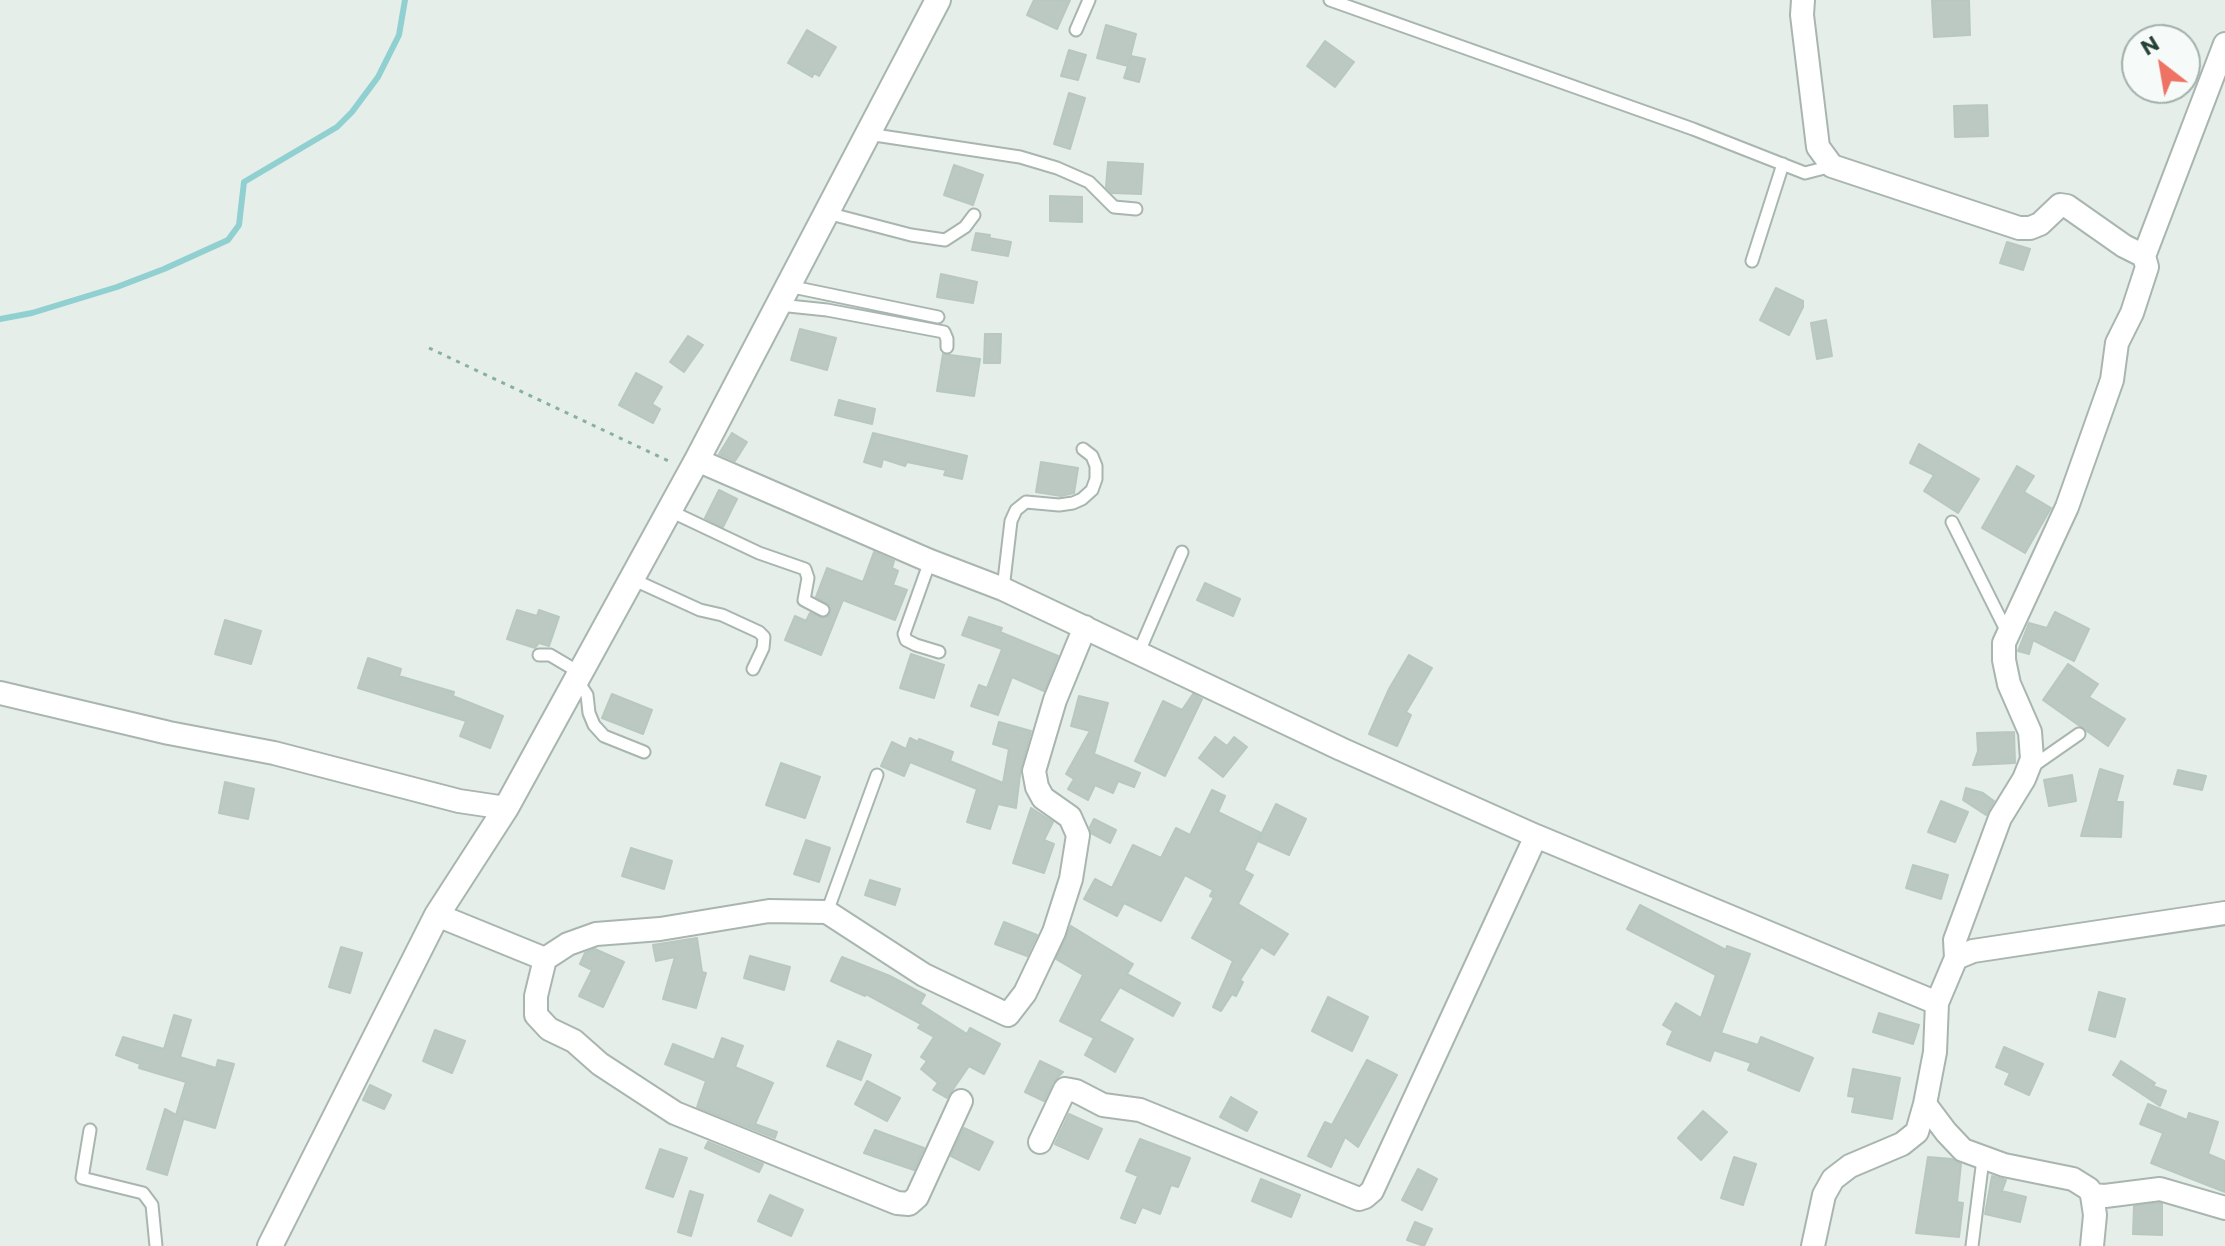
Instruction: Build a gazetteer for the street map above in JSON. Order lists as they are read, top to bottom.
{
  "north": "top left"
}
